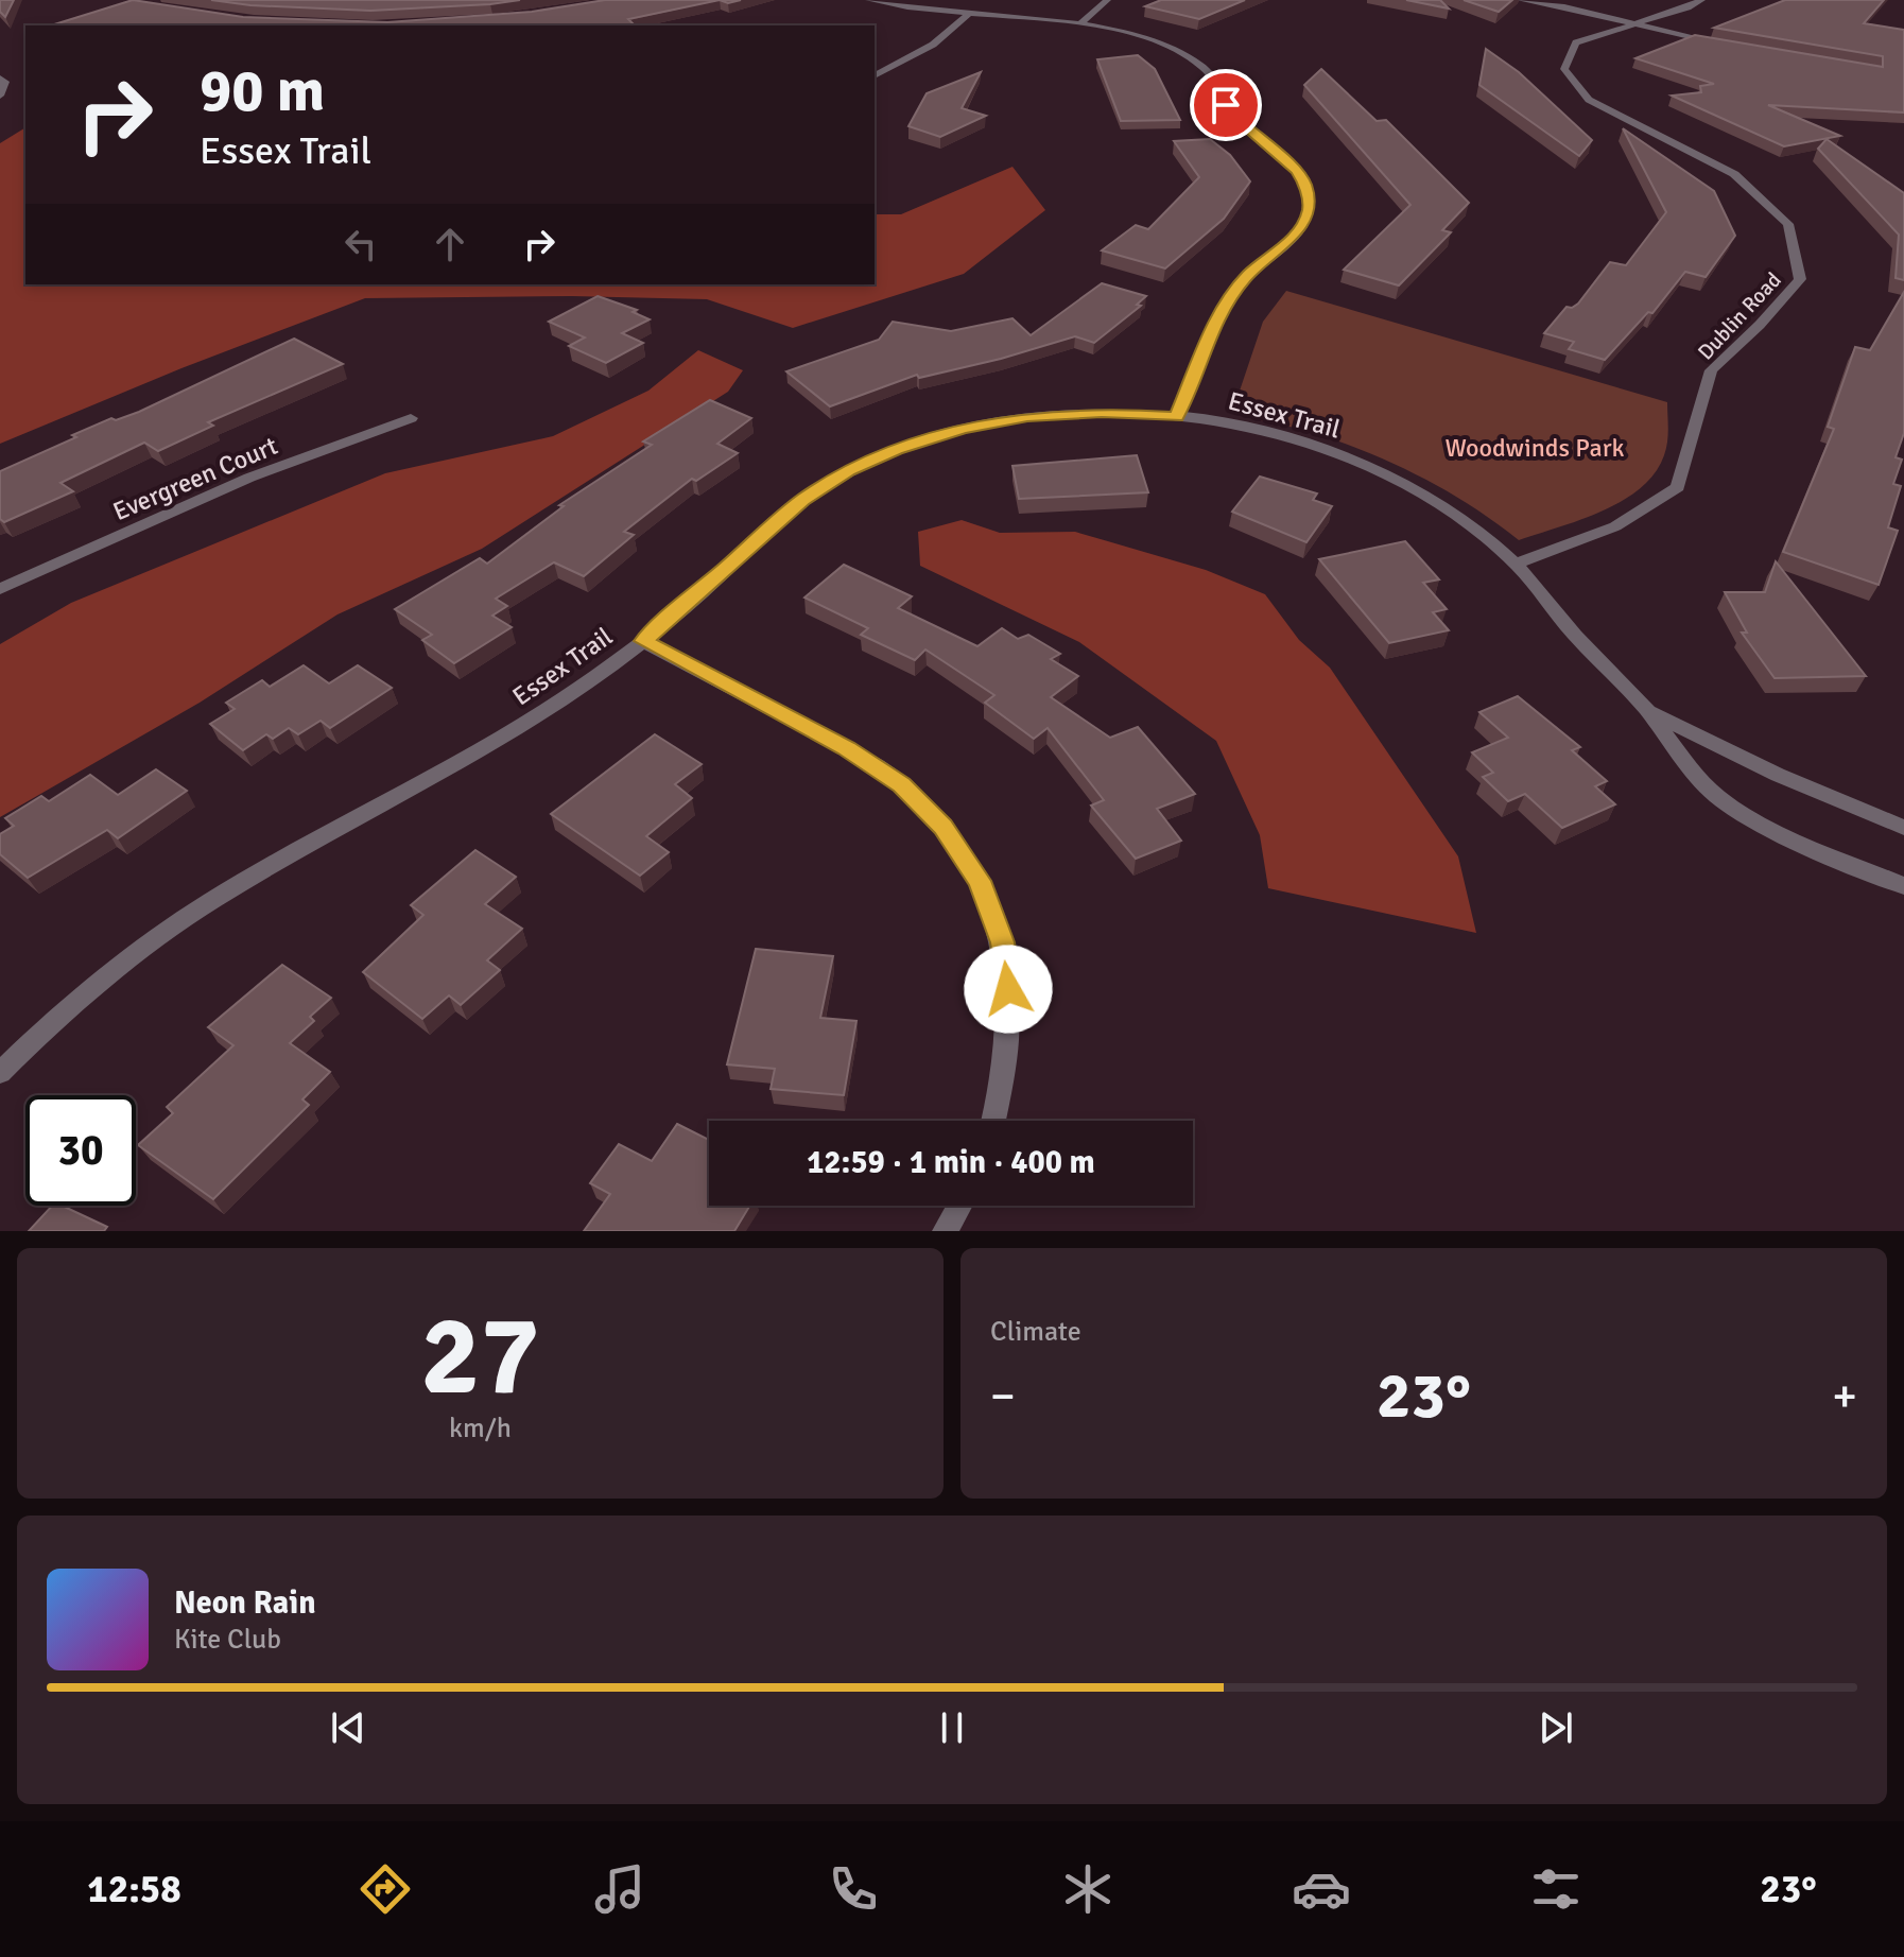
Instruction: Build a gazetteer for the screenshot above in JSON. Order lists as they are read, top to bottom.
{
  "streets": {
    "street": ["Dublin Road", "Essex Trail", "Evergreen Court"]
  },
  "crossings": [
    ["Dublin Road", "Essex Trail"]
  ],
  "parks": ["Woodwinds Park"],
  "page": {
    "turn": ["90 m", "Essex Trail"],
    "limit": "30",
    "trip": "12:59 · 1 min · 400 m",
    "tile": [
      ["27", "km/h"],
      "Climate"
    ],
    "heat": ["−", "23°", "+"],
    "song": ["Neon Rain", "Kite Club"],
    "tabs": ["12:58", "23°"]
  }
}
